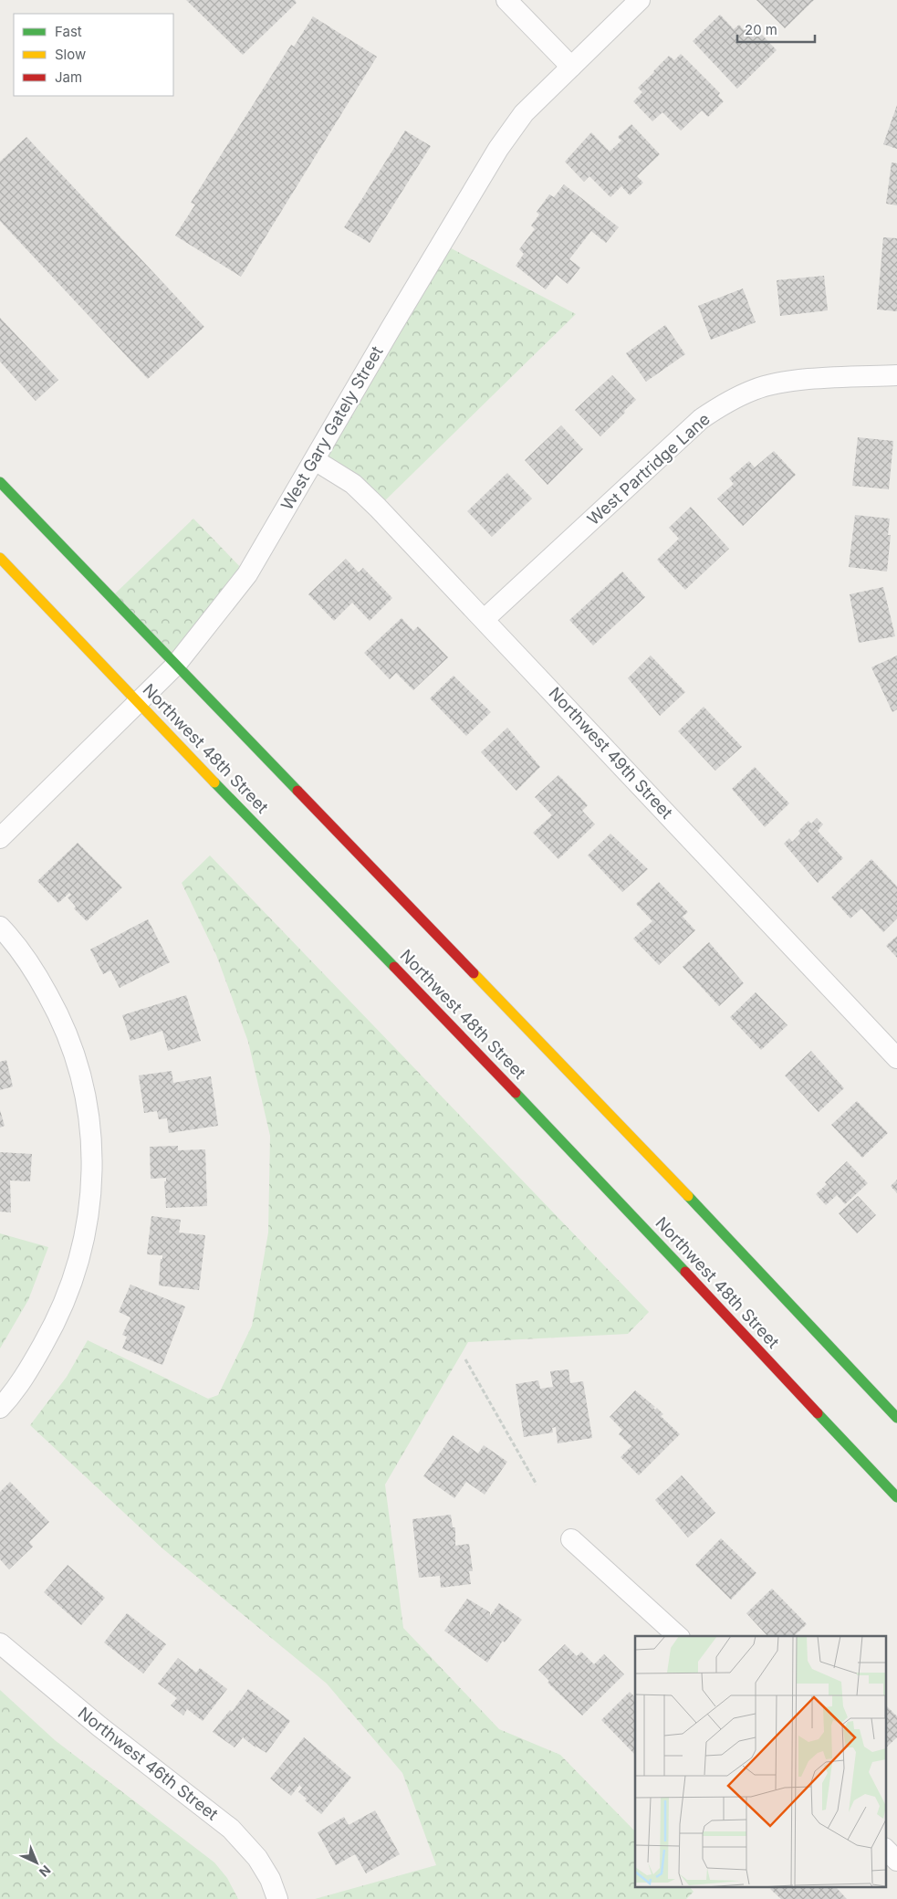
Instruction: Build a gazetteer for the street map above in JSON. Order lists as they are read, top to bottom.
{
  "streets": {
    "main road": ["Northwest 48th Street"],
    "street": [
      "West Gary Gately Street",
      "West Partridge Lane",
      "Northwest 49th Street",
      "Northwest 46th Street"
    ]
  },
  "crossings": [
    ["West Gary Gately Street", "Northwest 48th Street"],
    ["West Gary Gately Street", "Northwest 49th Street"],
    ["West Partridge Lane", "Northwest 49th Street"]
  ],
  "legend": ["Fast", "Slow", "Jam"],
  "scale_bar": "20 m",
  "north": "bottom right"
}
